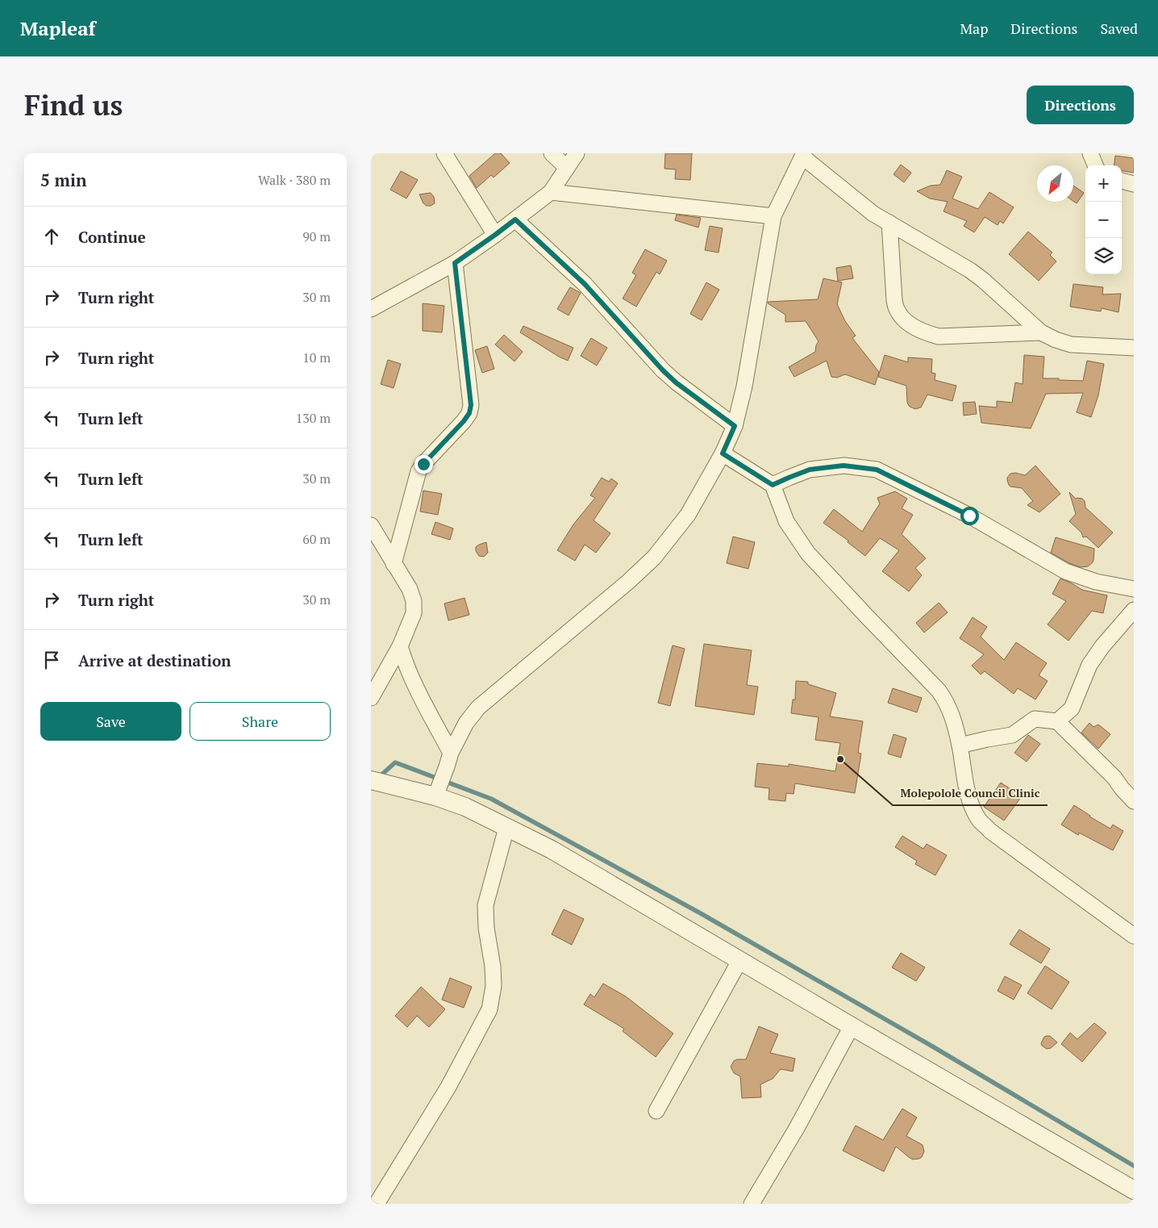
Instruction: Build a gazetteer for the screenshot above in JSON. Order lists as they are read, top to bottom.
{
  "places": ["Molepolole Council Clinic"],
  "north": "bottom left",
  "page": {
    "header": "Mapleaf",
    "nav": ["Map", "Directions", "Saved"],
    "buttons": [
      "Directions",
      ["Save", "Share"]
    ],
    "title": "Find us",
    "heading": ["5 min", "Walk · 380 m"],
    "map_buttons": ["+", "−"],
    "list": [
      ["Continue", "90 m"],
      ["Turn right", "30 m"],
      ["Turn right", "10 m"],
      ["Turn left", "130 m"],
      ["Turn left", "30 m"],
      ["Turn left", "60 m"],
      ["Turn right", "30 m"],
      "Arrive at destination"
    ]
  }
}
